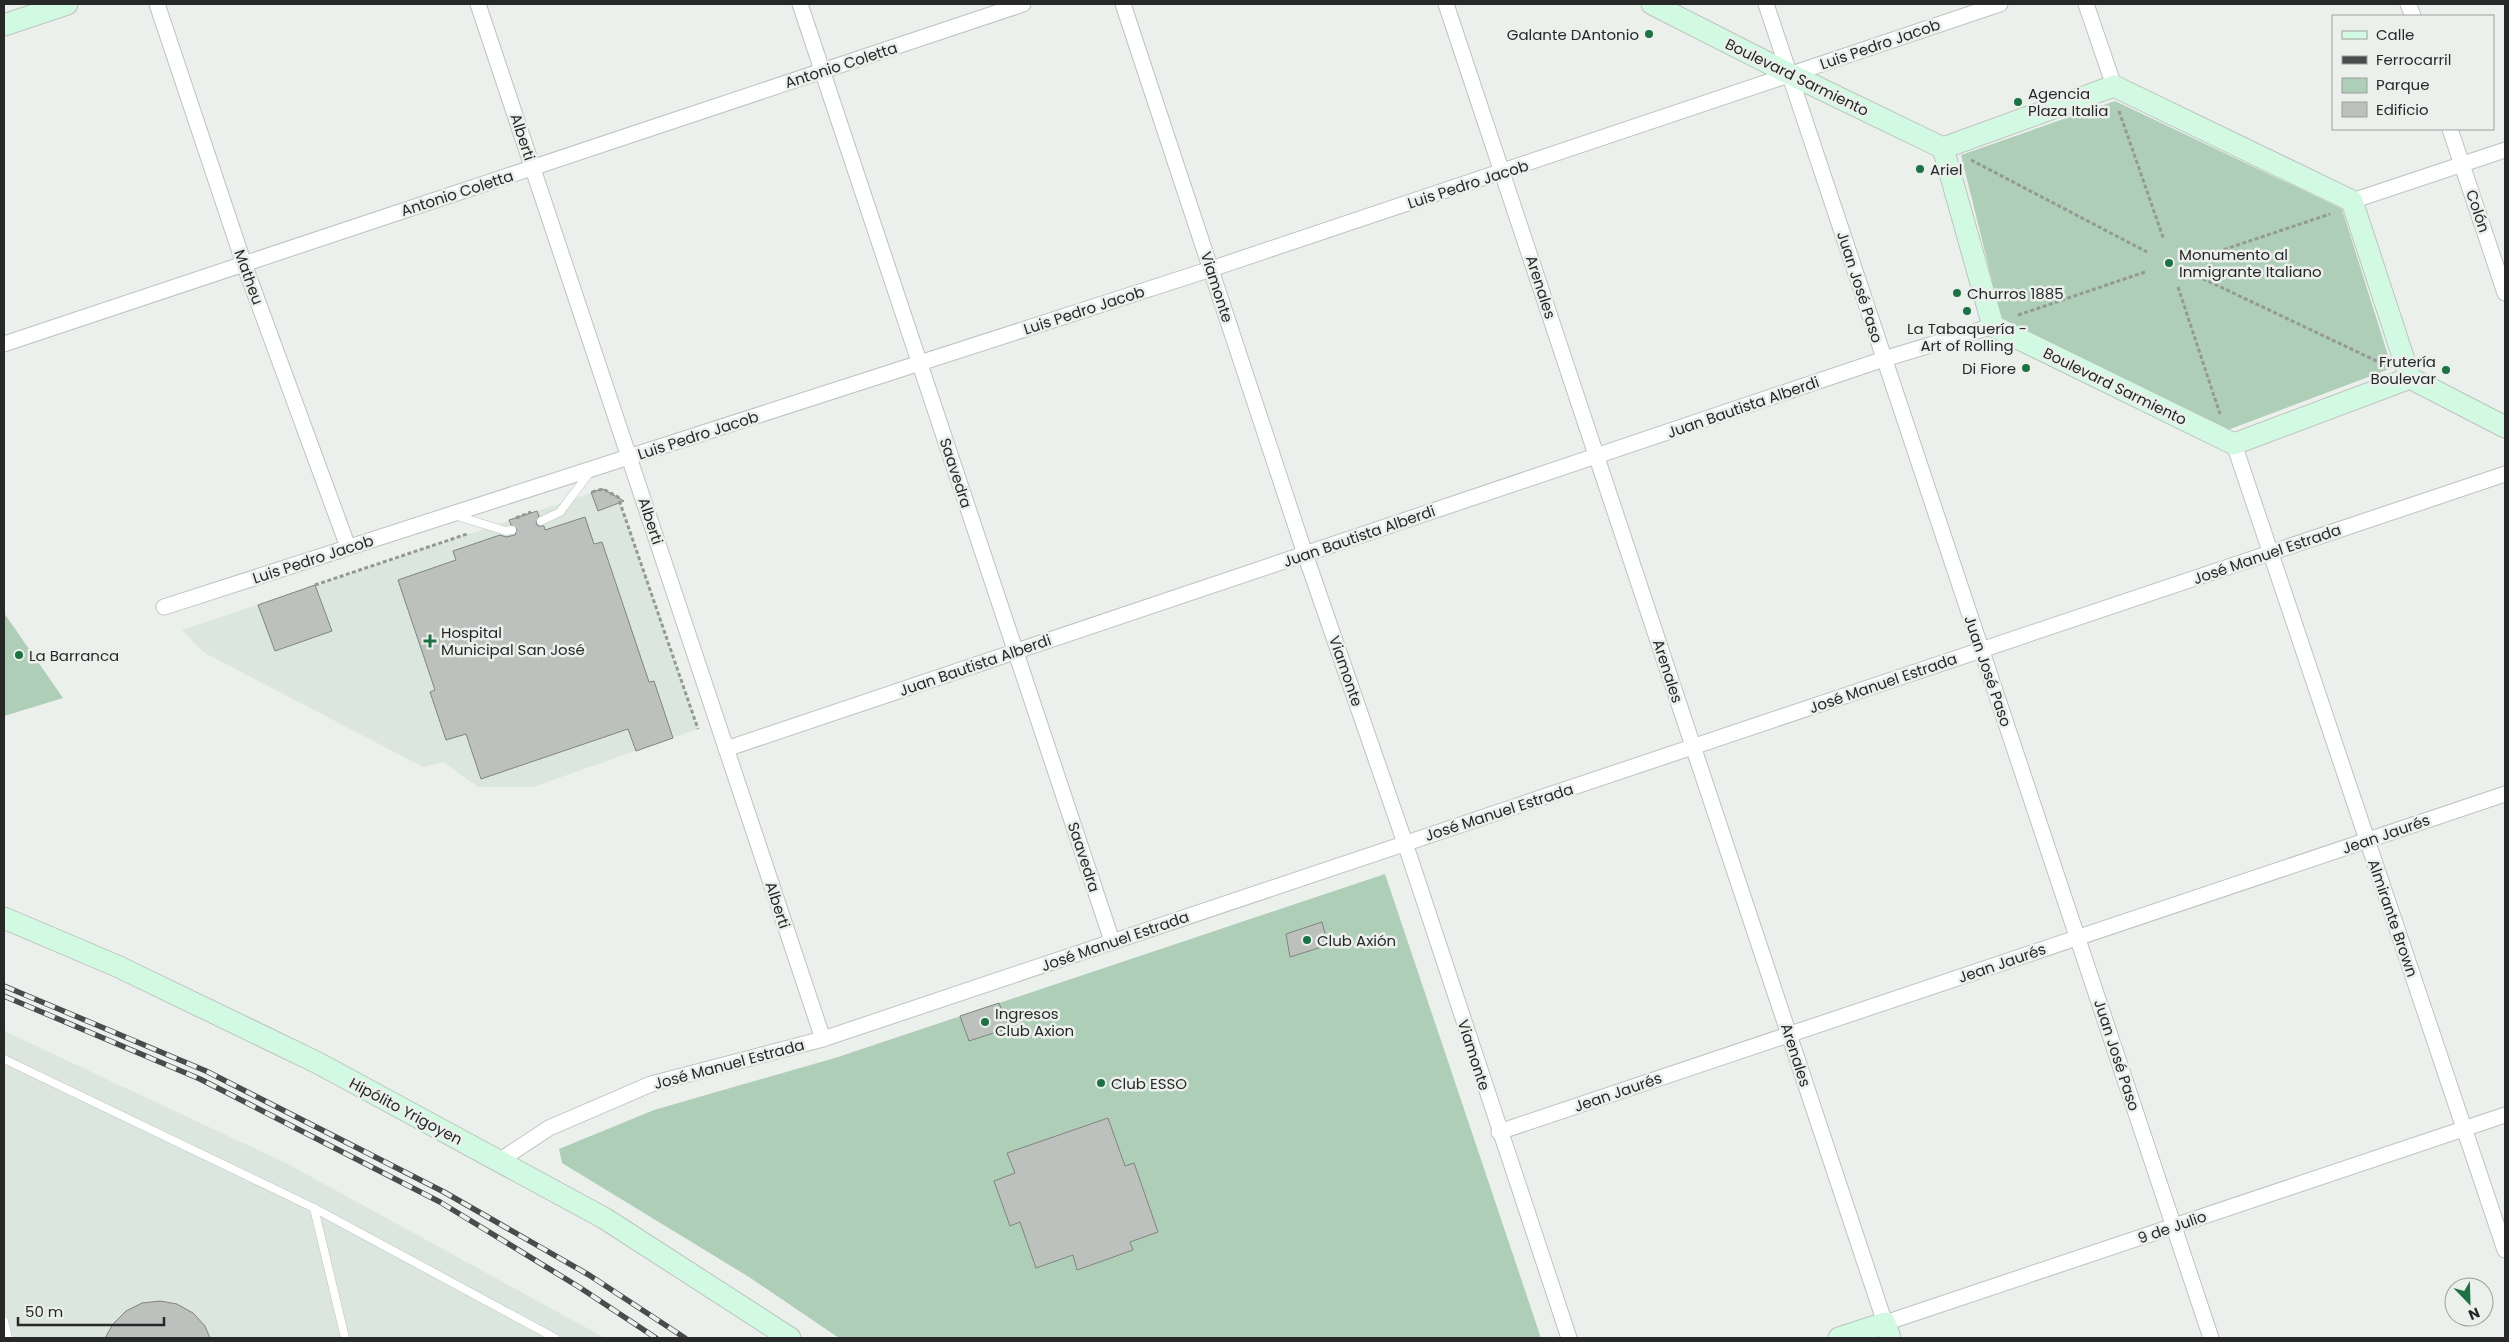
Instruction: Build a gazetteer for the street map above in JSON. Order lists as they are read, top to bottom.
{
  "streets": {
    "main road": ["Boulevard Sarmiento", "Hipólito Yrigoyen", "9 de Julio"],
    "street": [
      "Luis Pedro Jacob",
      "Antonio Coletta",
      "Alberti",
      "Colón",
      "Matheu",
      "Viamonte",
      "Arenales",
      "Juan José Paso",
      "Juan Bautista Alberdi",
      "Saavedra",
      "José Manuel Estrada",
      "Jean Jaurés",
      "Almirante Brown"
    ]
  },
  "crossings": [
    ["Luis Pedro Jacob", "Boulevard Sarmiento"],
    ["Luis Pedro Jacob", "Alberti"],
    ["Luis Pedro Jacob", "Matheu"],
    ["Luis Pedro Jacob", "Viamonte"],
    ["Luis Pedro Jacob", "Arenales"],
    ["Luis Pedro Jacob", "Juan José Paso"],
    ["Luis Pedro Jacob", "Saavedra"],
    ["Antonio Coletta", "Alberti"],
    ["Antonio Coletta", "Matheu"],
    ["Antonio Coletta", "Saavedra"],
    ["Boulevard Sarmiento", "Juan José Paso"],
    ["Boulevard Sarmiento", "Juan Bautista Alberdi"],
    ["Boulevard Sarmiento", "Almirante Brown"],
    ["Alberti", "Juan Bautista Alberdi"],
    ["Alberti", "José Manuel Estrada"],
    ["Viamonte", "Juan Bautista Alberdi"],
    ["Viamonte", "José Manuel Estrada"],
    ["Viamonte", "Jean Jaurés"],
    ["Arenales", "Juan Bautista Alberdi"],
    ["Arenales", "José Manuel Estrada"],
    ["Arenales", "Jean Jaurés"],
    ["Arenales", "9 de Julio"],
    ["Juan José Paso", "Juan Bautista Alberdi"],
    ["Juan José Paso", "José Manuel Estrada"],
    ["Juan José Paso", "Jean Jaurés"],
    ["Juan José Paso", "9 de Julio"],
    ["Juan Bautista Alberdi", "Saavedra"],
    ["Saavedra", "José Manuel Estrada"],
    ["José Manuel Estrada", "Almirante Brown"],
    ["José Manuel Estrada", "Hipólito Yrigoyen"],
    ["Jean Jaurés", "Almirante Brown"],
    ["Almirante Brown", "9 de Julio"]
  ],
  "places": {
    "other": [
      "Galante DAntonio",
      "Agencia Plaza Italia",
      "Ariel",
      "Monumento al Inmigrante Italiano",
      "Churros 1885",
      "La Tabaquería - Art of Rolling",
      "Di Fiore",
      "Frutería Boulevar",
      "La Barranca",
      "Club Axión",
      "Ingresos Club Axion",
      "Club ESSO"
    ],
    "health": ["Hospital Municipal San José"]
  },
  "legend": [
    "Calle",
    "Ferrocarril",
    "Parque",
    "Edificio"
  ],
  "scale_bar": "50 m",
  "north": "bottom right"
}
